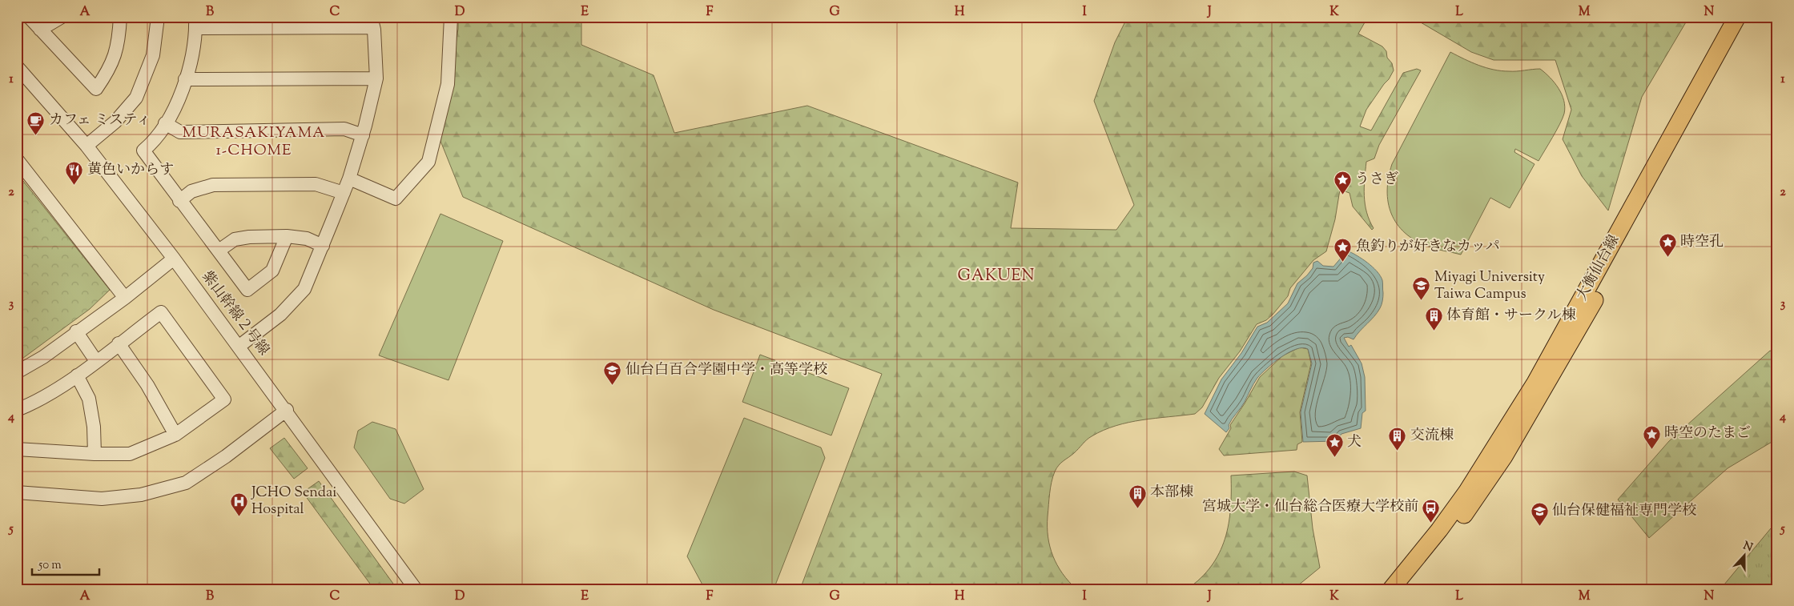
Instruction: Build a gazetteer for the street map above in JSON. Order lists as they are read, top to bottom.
{
  "streets": {
    "main road": ["大衡仙台線"],
    "street": ["紫山幹線２号線"]
  },
  "districts": ["MURASAKIYAMA 1-CHOME", "GAKUEN"],
  "places": {
    "cafe": ["カフェ ミスティ"],
    "restaurant": ["黄色いからす"],
    "place": [
      "うさぎ",
      "時空孔",
      "魚釣りが好きなカッパ",
      "時空のたまご",
      "犬"
    ],
    "school or university": ["Miyagi University Taiwa Campus", "仙台白百合学園中学・高等学校", "仙台保健福祉専門学校"],
    "building": ["体育館・サークル棟", "交流棟", "本部棟"],
    "hospital": ["JCHO Sendai Hospital"],
    "bus stop": ["宮城大学・仙台総合医療大学校前"]
  },
  "scale_bar": "50 m",
  "north": "top",
  "grid": {
    "columns": [
      "A",
      "B",
      "C",
      "D",
      "E",
      "F",
      "G",
      "H",
      "I",
      "J",
      "K",
      "L",
      "M",
      "N"
    ],
    "rows": [
      "1",
      "2",
      "3",
      "4",
      "5"
    ]
  }
}
